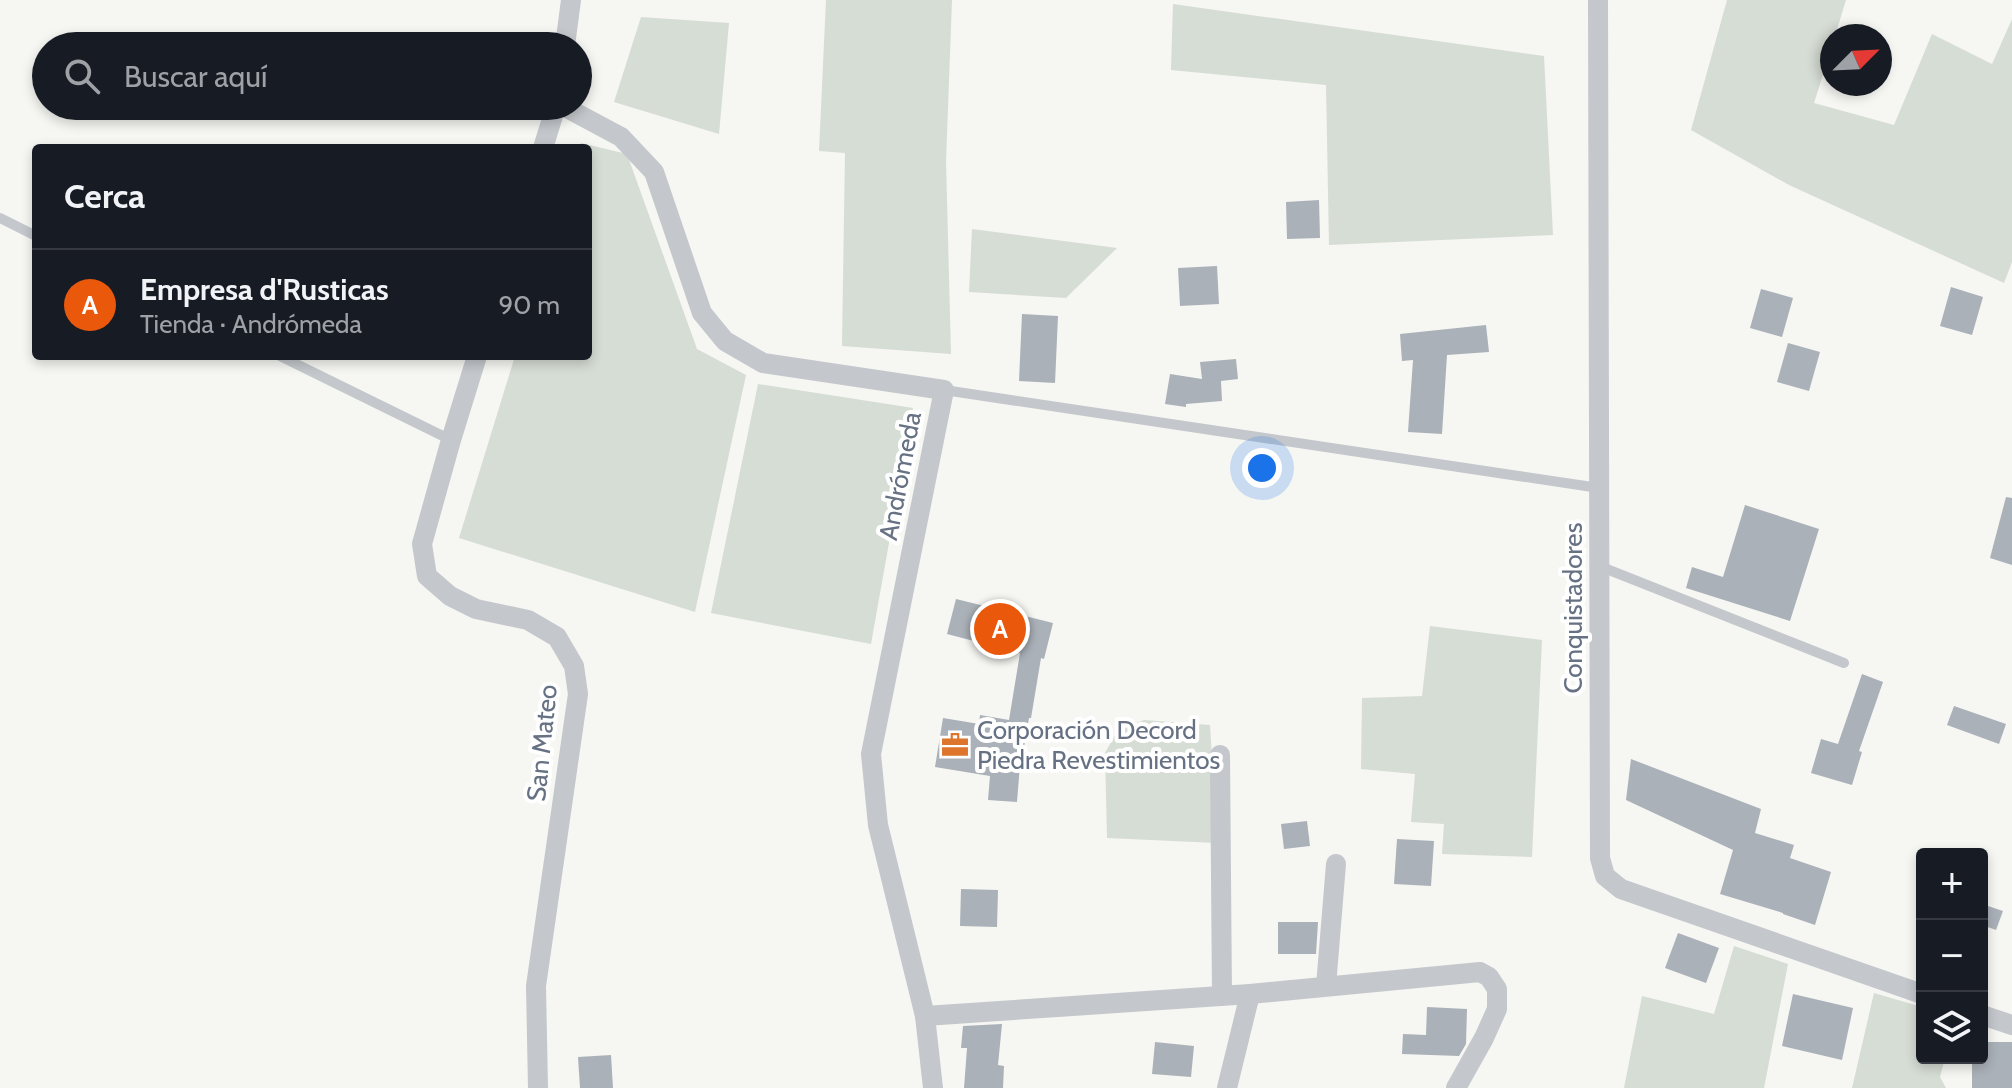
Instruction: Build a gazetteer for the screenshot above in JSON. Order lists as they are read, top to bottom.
{
  "streets": {
    "street": ["Andrómeda", "Conquistadores", "San Mateo"]
  },
  "places": {
    "office": ["Corporación Decord Piedra Revestimientos"]
  },
  "north": "top right",
  "page": {
    "search": "Buscar aquí",
    "heading": "Cerca",
    "list": [
      {
        "mark": "A",
        "name": "Empresa d'Rusticas",
        "note": "Tienda · Andrómeda",
        "value": "90 m"
      }
    ],
    "pins": "A",
    "map_buttons": ["+", "−"]
  }
}
